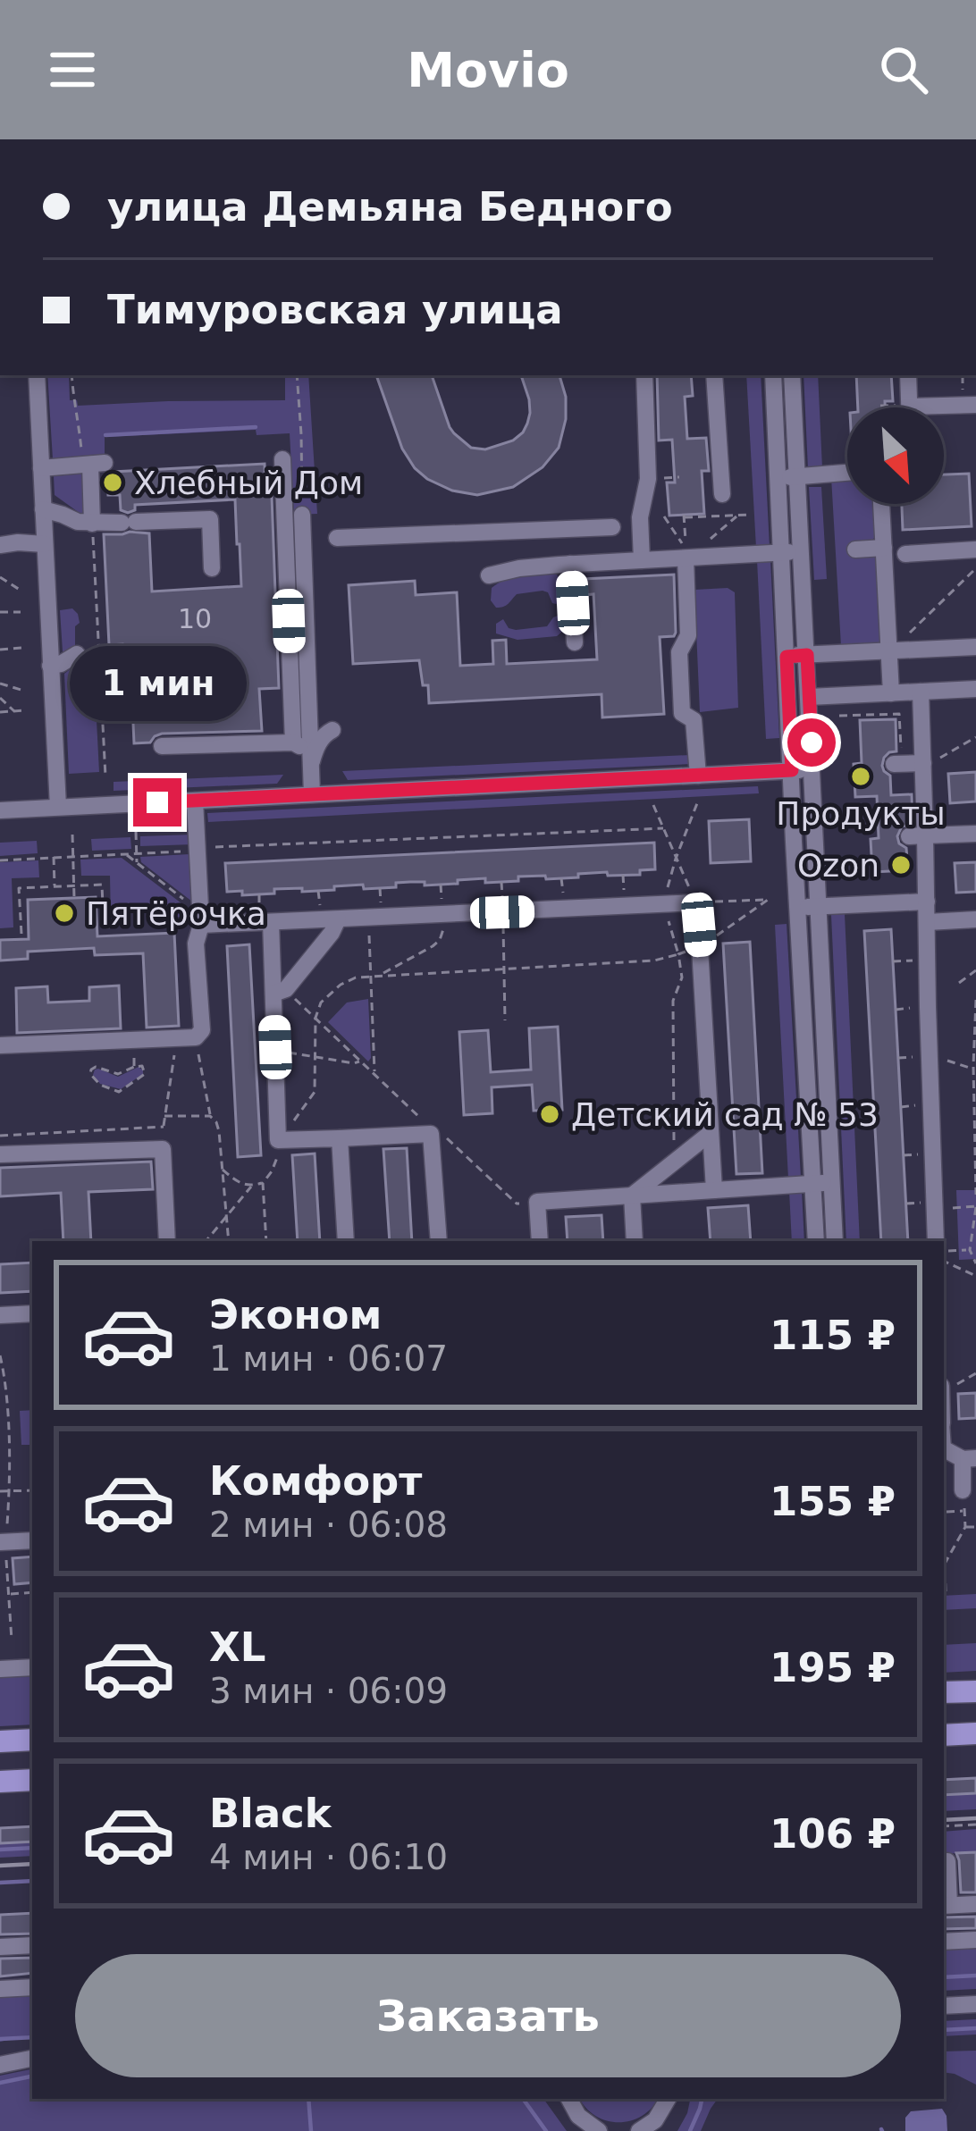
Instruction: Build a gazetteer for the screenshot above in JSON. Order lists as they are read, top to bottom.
{
  "places": [
    "Хлебный Дом",
    "Продукты",
    "Ozon",
    "Пятёрочка",
    "Детский сад № 53"
  ],
  "house_numbers": ["10"],
  "north": "bottom right",
  "page": {
    "header": "Movio",
    "banner": ["улица Демьяна Бедного", "Тимуровская улица"],
    "bubble": "1 мин",
    "list": [
      {
        "name": "Эконом",
        "note": "1 мин · 06:07",
        "value": "115 ₽"
      },
      {
        "name": "Комфорт",
        "note": "2 мин · 06:08",
        "value": "155 ₽"
      },
      {
        "name": "XL",
        "note": "3 мин · 06:09",
        "value": "195 ₽"
      },
      {
        "name": "Black",
        "note": "4 мин · 06:10",
        "value": "106 ₽"
      }
    ],
    "buttons": "Заказать"
  }
}
